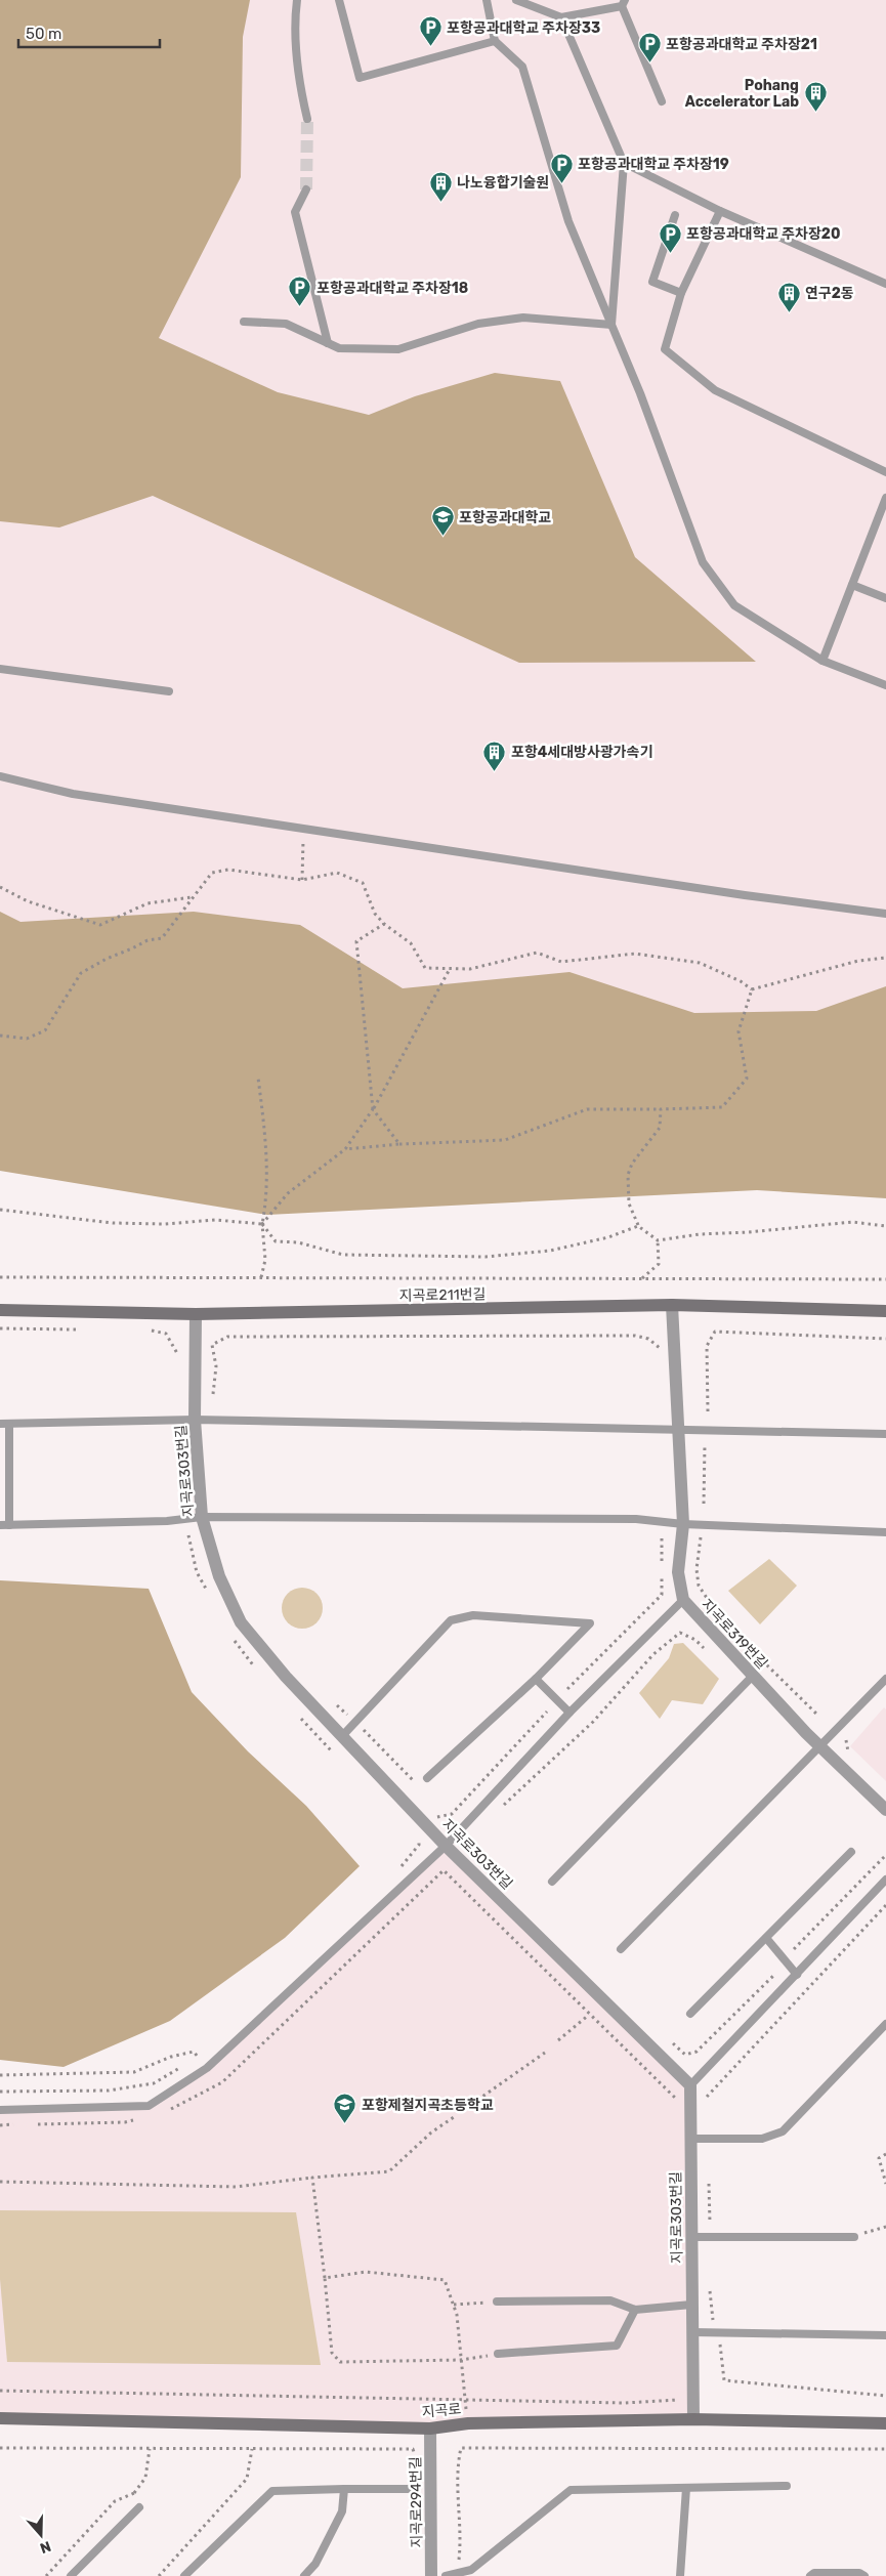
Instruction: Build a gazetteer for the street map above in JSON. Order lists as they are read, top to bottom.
{
  "streets": {
    "main road": ["지곡로211번길", "지곡로"],
    "street": ["지곡로303번길", "지곡로319번길", "지곡로294번길"]
  },
  "crossings": [
    ["지곡로211번길", "지곡로303번길"],
    ["지곡로211번길", "지곡로319번길"],
    ["지곡로303번길", "지곡로"],
    ["지곡로", "지곡로294번길"]
  ],
  "places": {
    "parking": [
      "포항공과대학교 주차장33",
      "포항공과대학교 주차장21",
      "포항공과대학교 주차장19",
      "포항공과대학교 주차장20",
      "포항공과대학교 주차장18"
    ],
    "building": [
      "Pohang Accelerator Lab",
      "나노융합기술원",
      "연구2동",
      "포항4세대방사광가속기"
    ],
    "school or university": ["포항공과대학교", "포항제철지곡초등학교"]
  },
  "scale_bar": "50 m",
  "north": "bottom"
}
